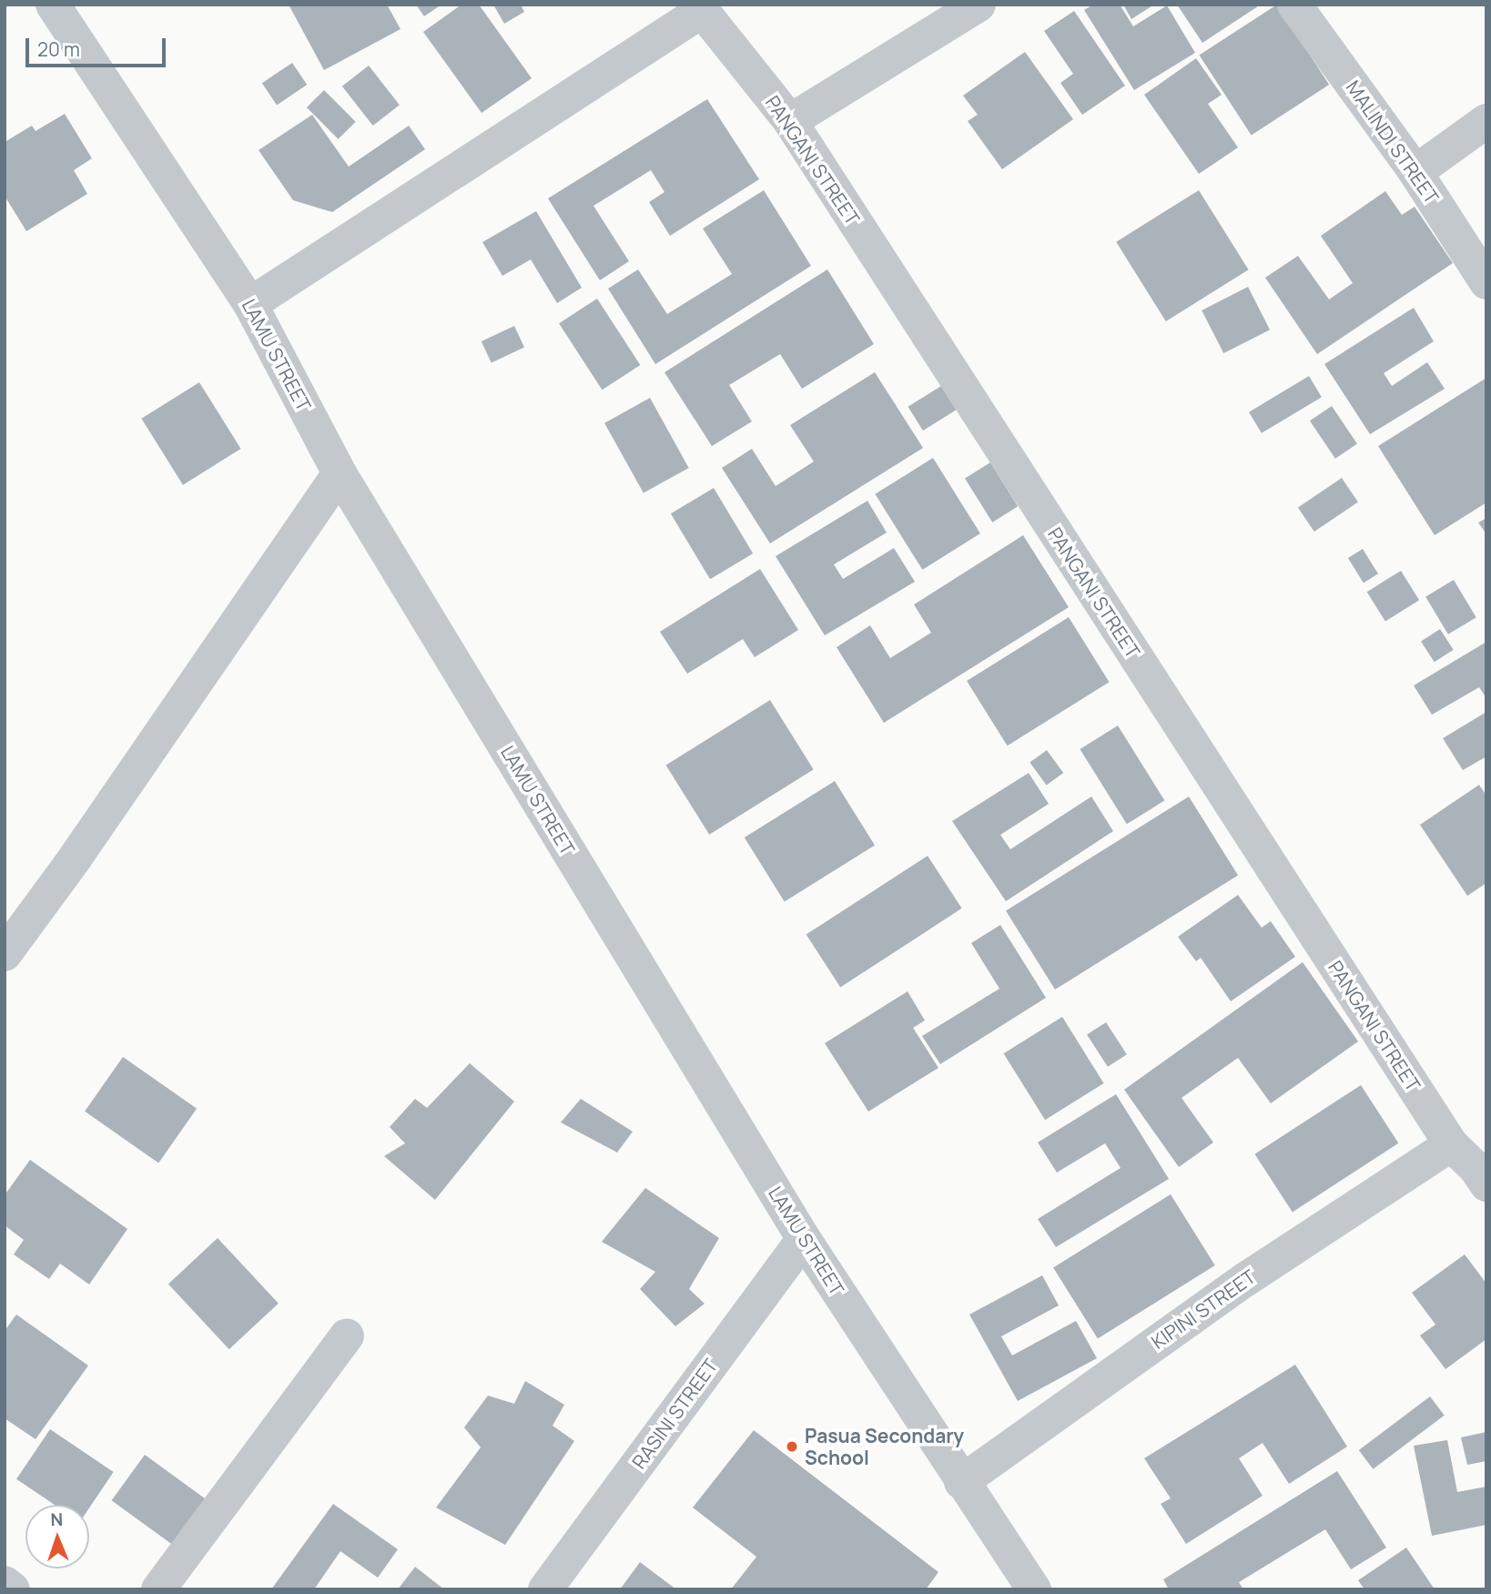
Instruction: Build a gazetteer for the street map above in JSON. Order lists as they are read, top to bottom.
{
  "streets": {
    "street": [
      "MALINDI STREET",
      "PANGANI STREET",
      "LAMU STREET",
      "KIPINI STREET",
      "RASINI STREET"
    ]
  },
  "crossings": [
    ["PANGANI STREET", "KIPINI STREET"],
    ["LAMU STREET", "KIPINI STREET"],
    ["LAMU STREET", "RASINI STREET"]
  ],
  "places": ["Pasua Secondary School"],
  "scale_bar": "20 m",
  "north": "top"
}
